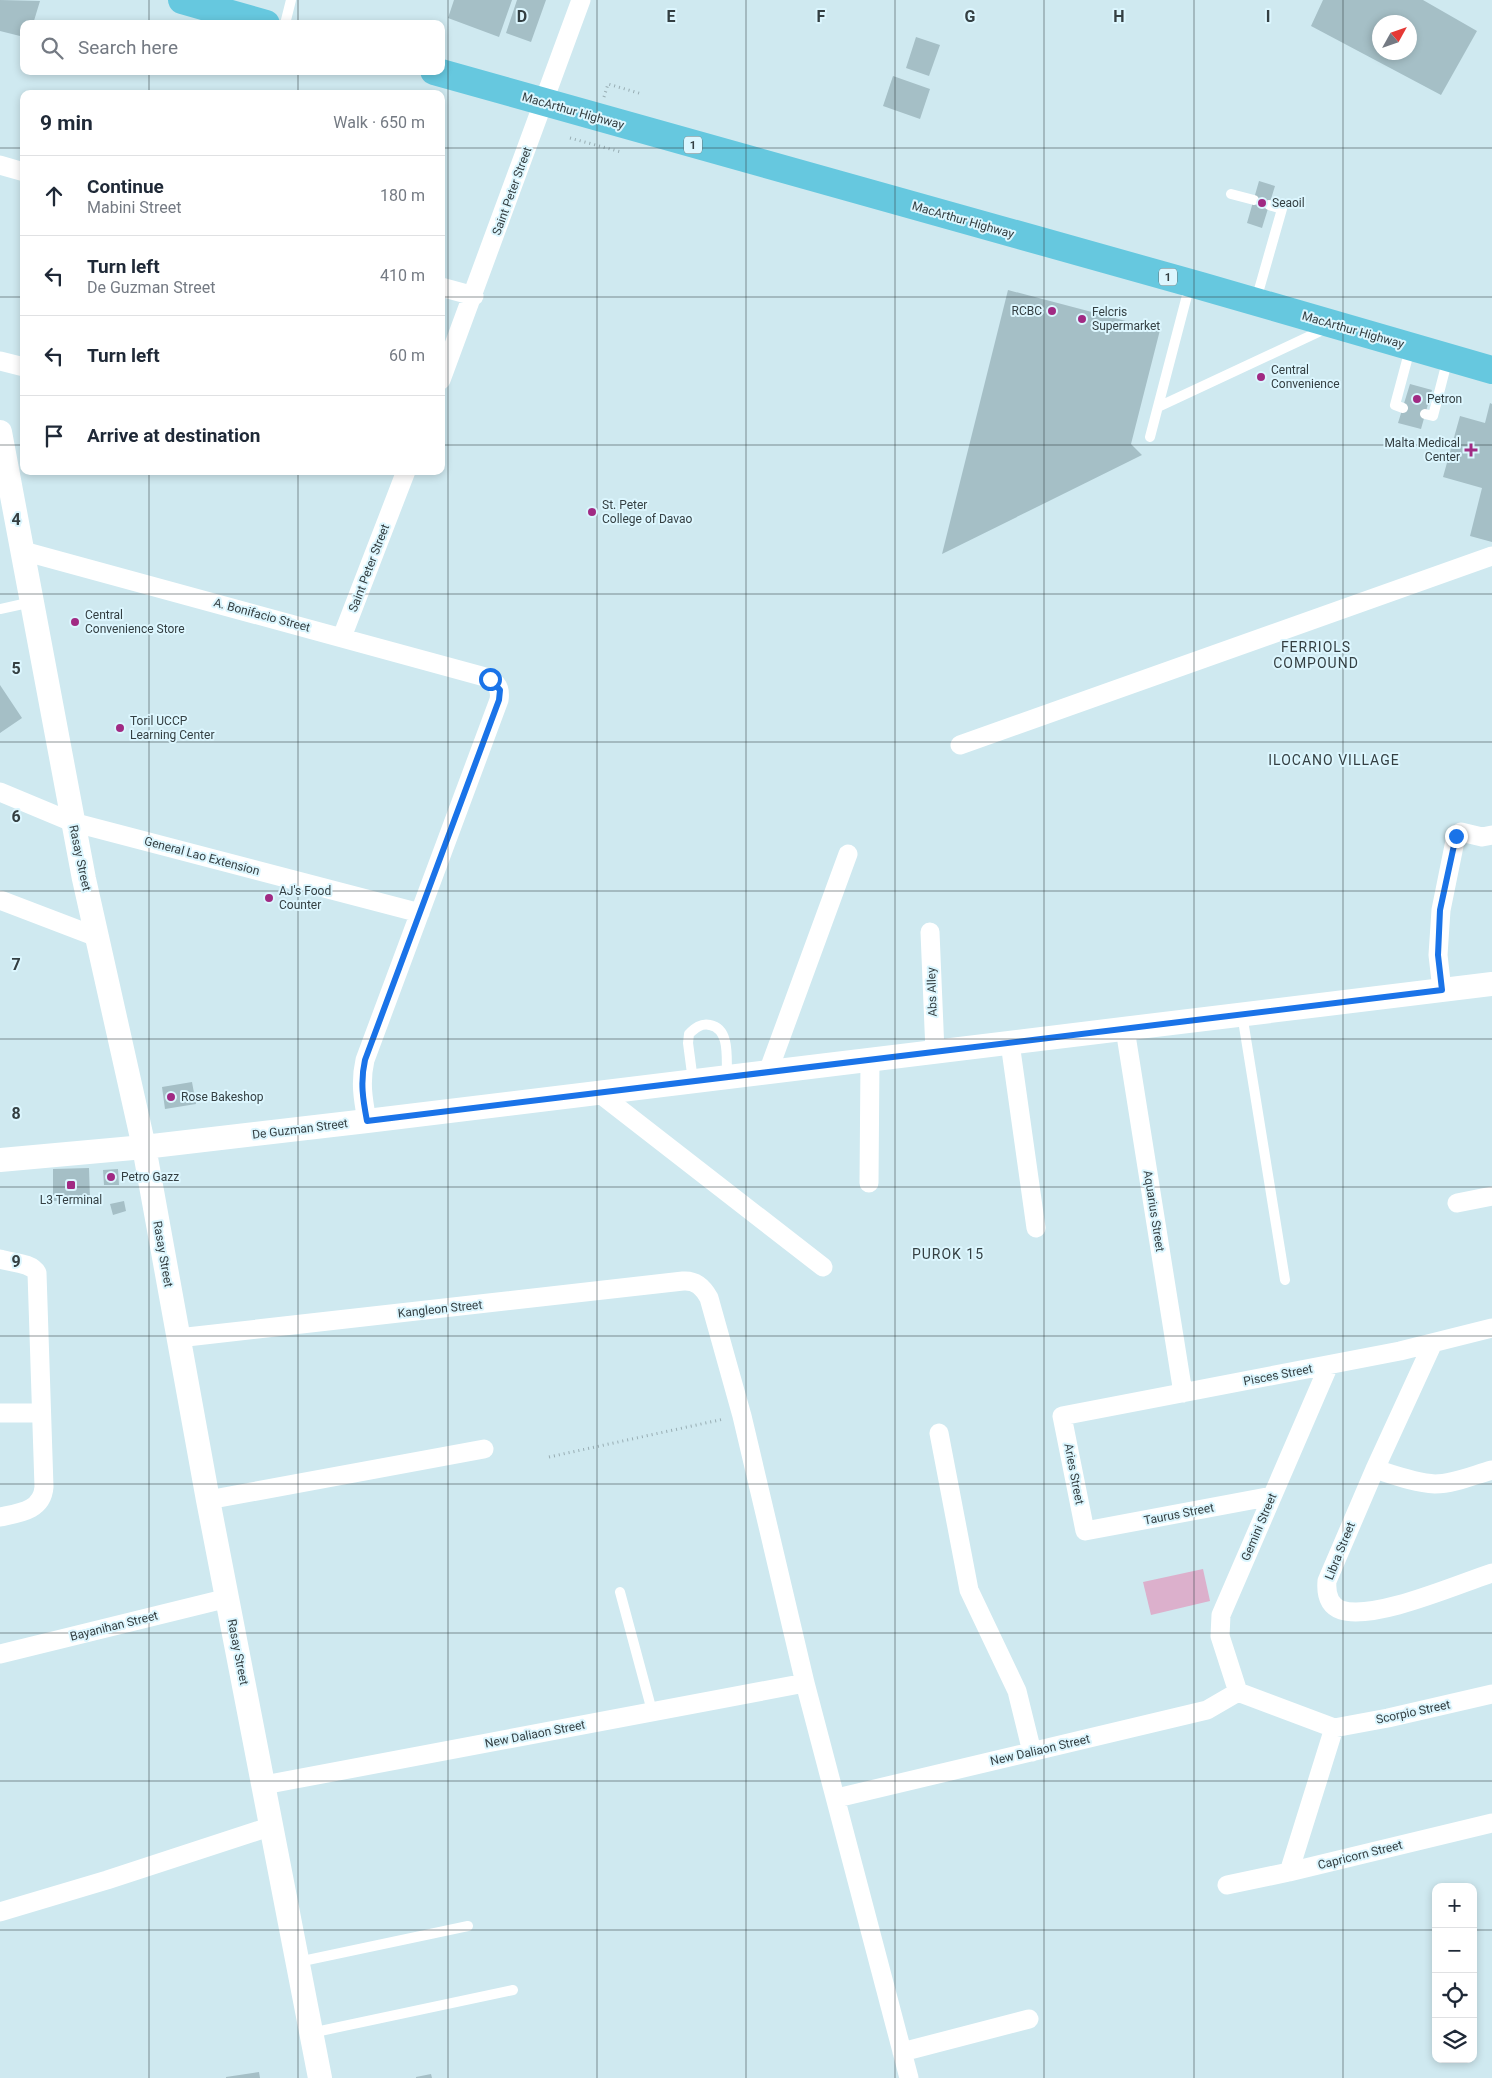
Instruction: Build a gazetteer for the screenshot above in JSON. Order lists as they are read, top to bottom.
{
  "streets": {
    "highway": ["MacArthur Highway", "1"],
    "street": [
      "Saint Peter Street",
      "A. Bonifacio Street",
      "General Lao Extension",
      "Rasay Street",
      "Abs Alley",
      "De Guzman Street",
      "Aquarius Street",
      "Kangleon Street",
      "Pisces Street",
      "Aries Street",
      "Taurus Street",
      "Gemini Street",
      "Libra Street",
      "Bayanihan Street",
      "Scorpio Street",
      "New Daliaon Street",
      "Capricorn Street"
    ]
  },
  "crossings": [
    ["MacArthur Highway", "Saint Peter Street"],
    ["Saint Peter Street", "A. Bonifacio Street"],
    ["A. Bonifacio Street", "General Lao Extension"],
    ["A. Bonifacio Street", "Rasay Street"],
    ["General Lao Extension", "Rasay Street"],
    ["Rasay Street", "De Guzman Street"],
    ["Rasay Street", "Kangleon Street"],
    ["Rasay Street", "Bayanihan Street"],
    ["Rasay Street", "New Daliaon Street"],
    ["Abs Alley", "De Guzman Street"],
    ["De Guzman Street", "Aquarius Street"],
    ["Aquarius Street", "Pisces Street"],
    ["Pisces Street", "Aries Street"],
    ["Pisces Street", "Gemini Street"],
    ["Pisces Street", "Libra Street"],
    ["Aries Street", "Taurus Street"],
    ["Taurus Street", "Gemini Street"],
    ["Gemini Street", "New Daliaon Street"]
  ],
  "districts": ["FERRIOLS COMPOUND", "ILOCANO VILLAGE", "PUROK 15"],
  "places": {
    "other": [
      "Seaoil",
      "RCBC",
      "Felcris Supermarket",
      "Central Convenience",
      "Petron",
      "St. Peter College of Davao",
      "Central Convenience Store",
      "Toril UCCP Learning Center",
      "AJ's Food Counter",
      "Rose Bakeshop",
      "Petro Gazz"
    ],
    "health": ["Malta Medical Center"],
    "transit": ["L3 Terminal"]
  },
  "north": "top right",
  "page": {
    "search": "Search here",
    "heading": ["9 min", "Walk · 650 m"],
    "list": [
      ["Continue", "Mabini Street", "180 m"],
      ["Turn left", "De Guzman Street", "410 m"],
      ["Turn left", "60 m"],
      "Arrive at destination"
    ],
    "map_buttons": ["+", "−"]
  },
  "grid": {
    "columns": [
      "D",
      "E",
      "F",
      "G",
      "H",
      "I"
    ],
    "rows": [
      "4",
      "5",
      "6",
      "7",
      "8",
      "9"
    ]
  }
}
